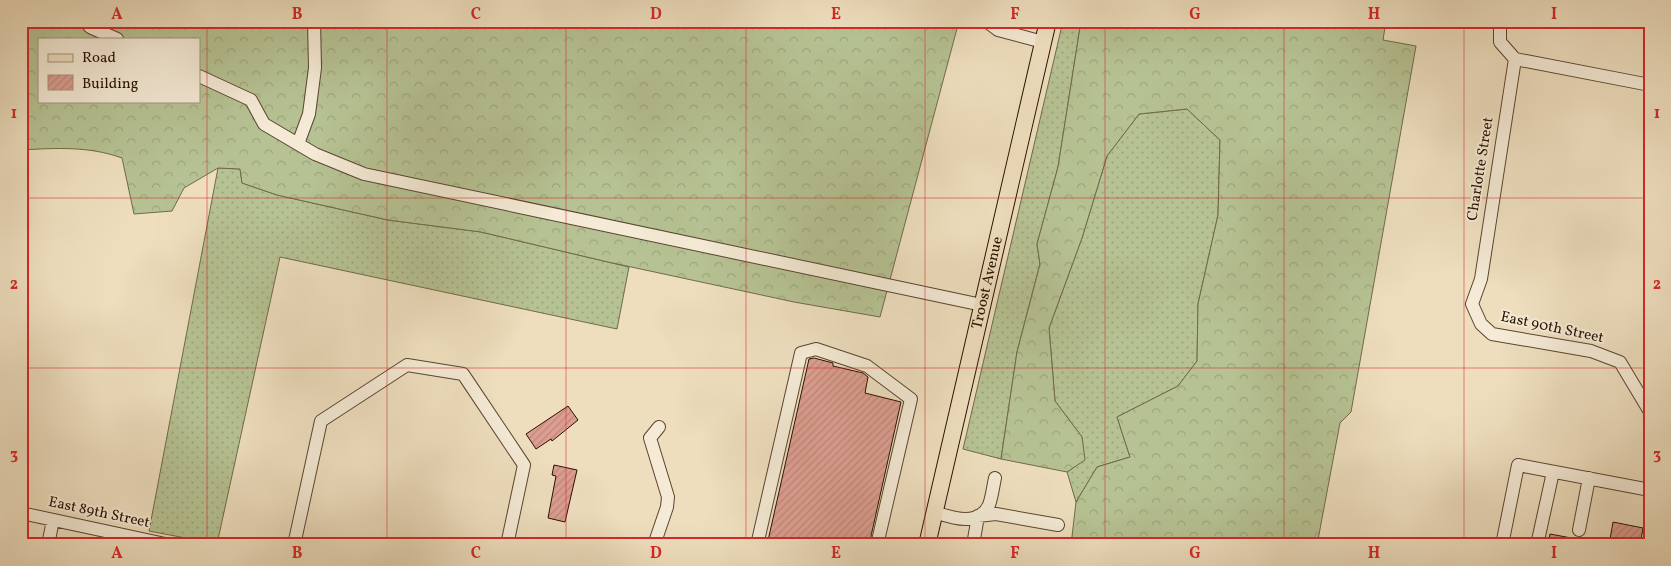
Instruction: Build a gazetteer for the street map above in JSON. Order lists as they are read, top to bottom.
{
  "streets": {
    "main road": ["Troost Avenue"],
    "street": ["Charlotte Street", "East 90th Street", "East 89th Street"]
  },
  "crossings": [
    ["Charlotte Street", "East 90th Street"]
  ],
  "legend": ["Road", "Building"],
  "grid": {
    "columns": [
      "A",
      "B",
      "C",
      "D",
      "E",
      "F",
      "G",
      "H",
      "I"
    ],
    "rows": ["1", "2", "3"]
  }
}
